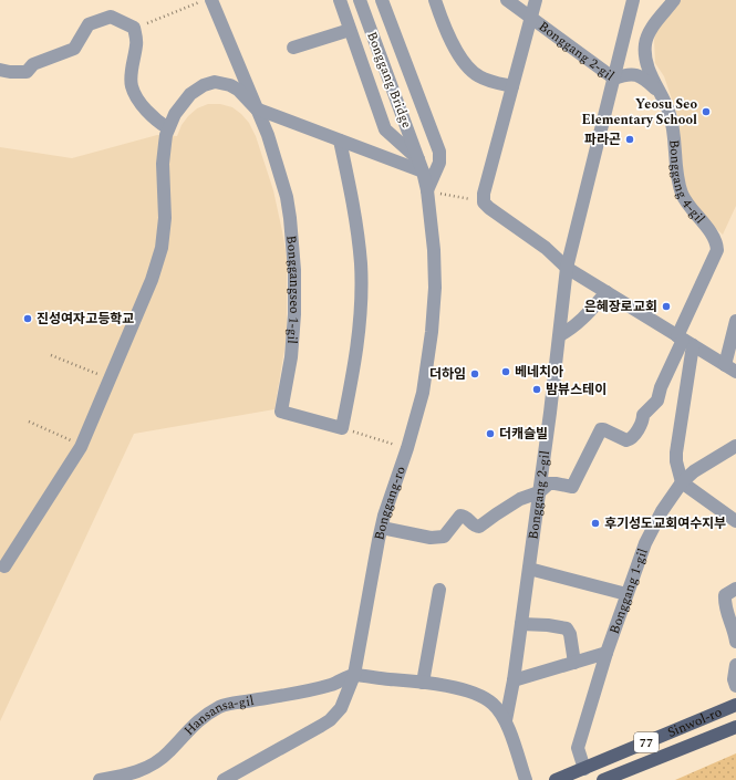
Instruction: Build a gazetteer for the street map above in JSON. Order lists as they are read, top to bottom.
{
  "streets": {
    "main road": ["Sinwol-ro", "77"],
    "street": [
      "Bonggang 2-gil",
      "Bonggang Bridge",
      "Bonggang 4-gil",
      "Bonggangseo 1-gil",
      "Bonggang-ro",
      "Bonggang 1-gil",
      "Hansansa-gil"
    ]
  },
  "crossings": [
    ["Bonggang Bridge", "Bonggang-ro"],
    ["Bonggang-ro", "Hansansa-gil"],
    ["Bonggang 1-gil", "Sinwol-ro"]
  ],
  "places": [
    "Yeosu Seo Elementary School",
    "파라곤",
    "은혜장로교회",
    "진성여자고등학교",
    "베네치아",
    "더하임",
    "밤뷰스테이",
    "더캐슬빌",
    "후기성도교회여수지부"
  ]
}
